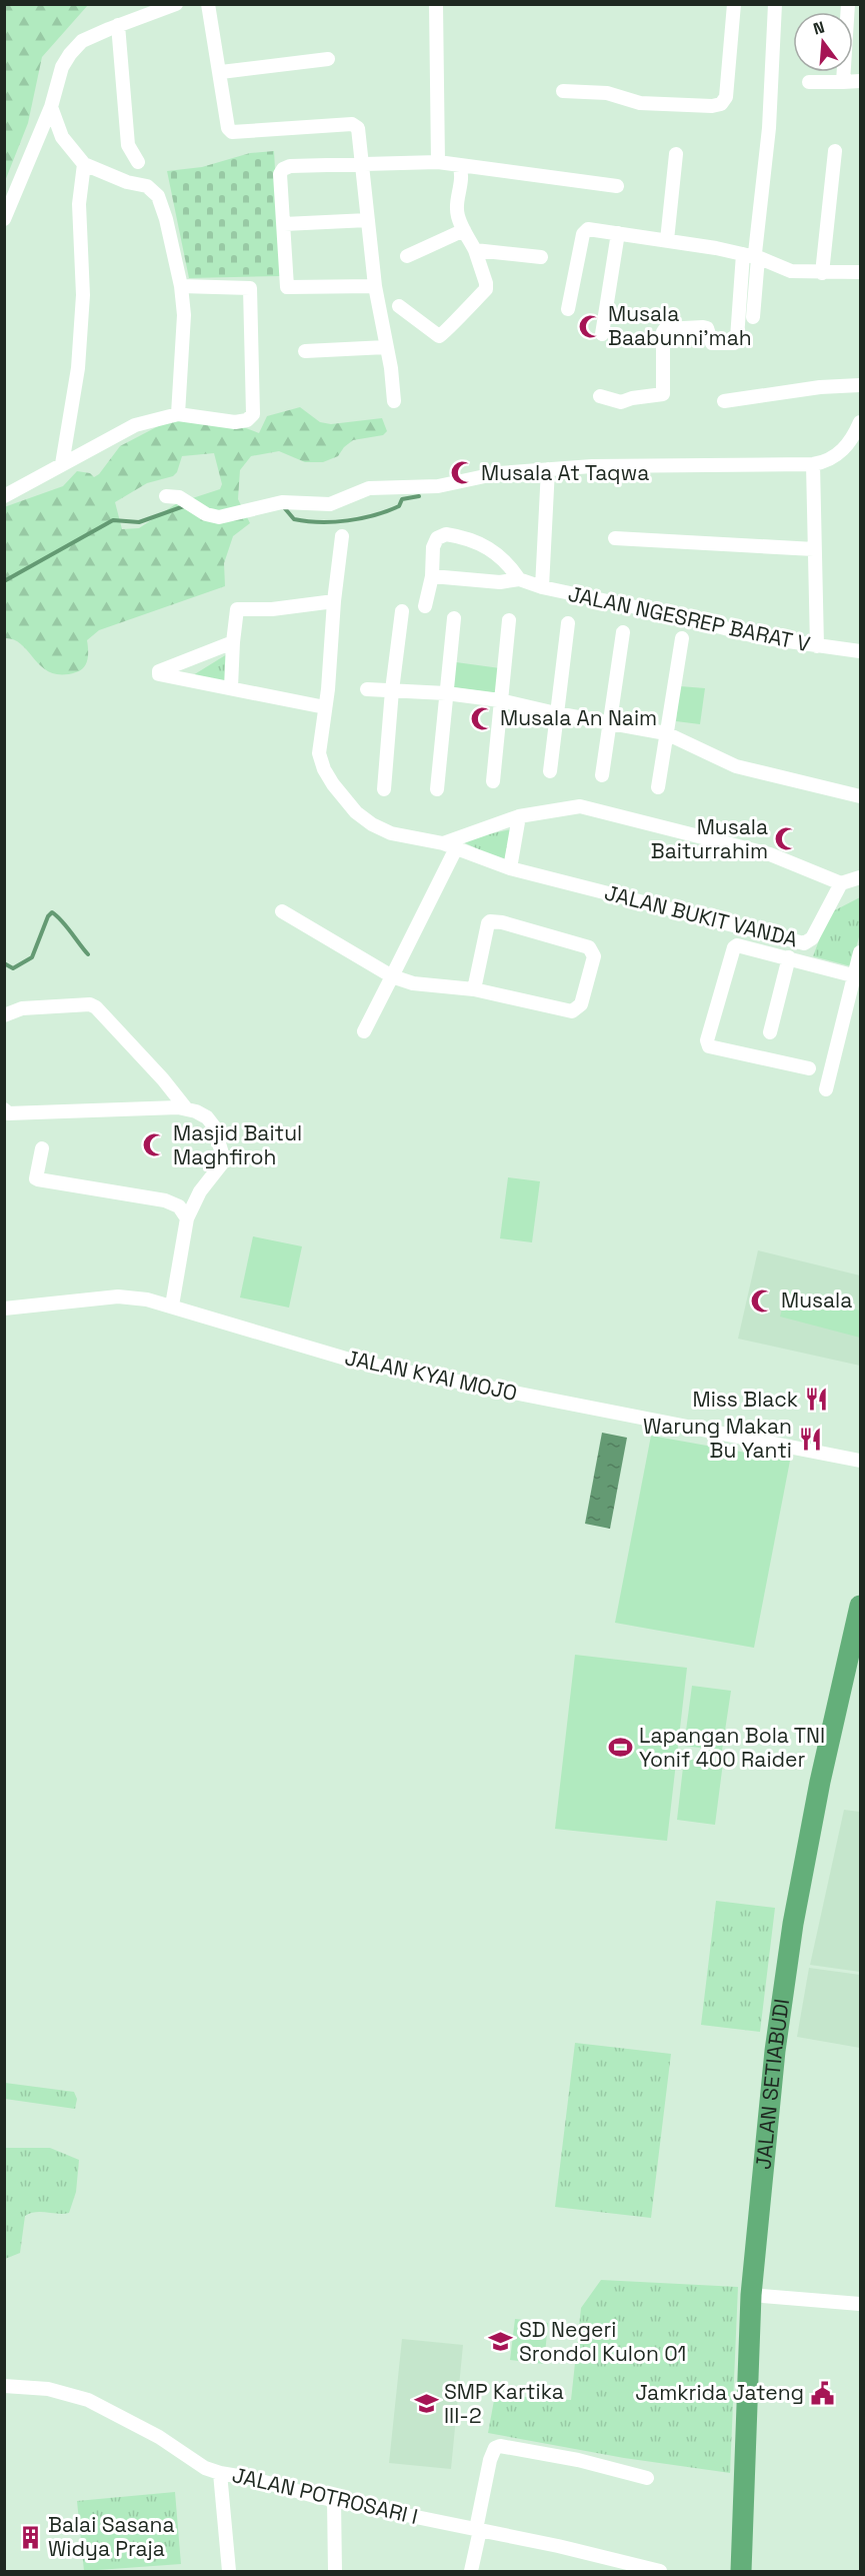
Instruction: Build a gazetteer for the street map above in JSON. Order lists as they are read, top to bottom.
{
  "streets": {
    "highway": ["JALAN SETIABUDI"],
    "street": [
      "JALAN NGESREP BARAT V",
      "JALAN BUKIT VANDA",
      "JALAN KYAI MOJO",
      "JALAN POTROSARI I"
    ]
  },
  "places": {
    "mosque": [
      "Musala Baabunni'mah",
      "Musala At Taqwa",
      "Musala An Naim",
      "Musala Baiturrahim",
      "Masjid Baitul Maghfiroh",
      "Musala"
    ],
    "restaurant": ["Miss Black", "Warung Makan Bu Yanti"],
    "sports": ["Lapangan Bola TNI Yonif 400 Raider"],
    "school or university": ["SD Negeri Srondol Kulon 01", "SMP Kartika III-2"],
    "public building": ["Jamkrida Jateng"],
    "building": ["Balai Sasana Widya Praja"]
  },
  "north": "top"
}
